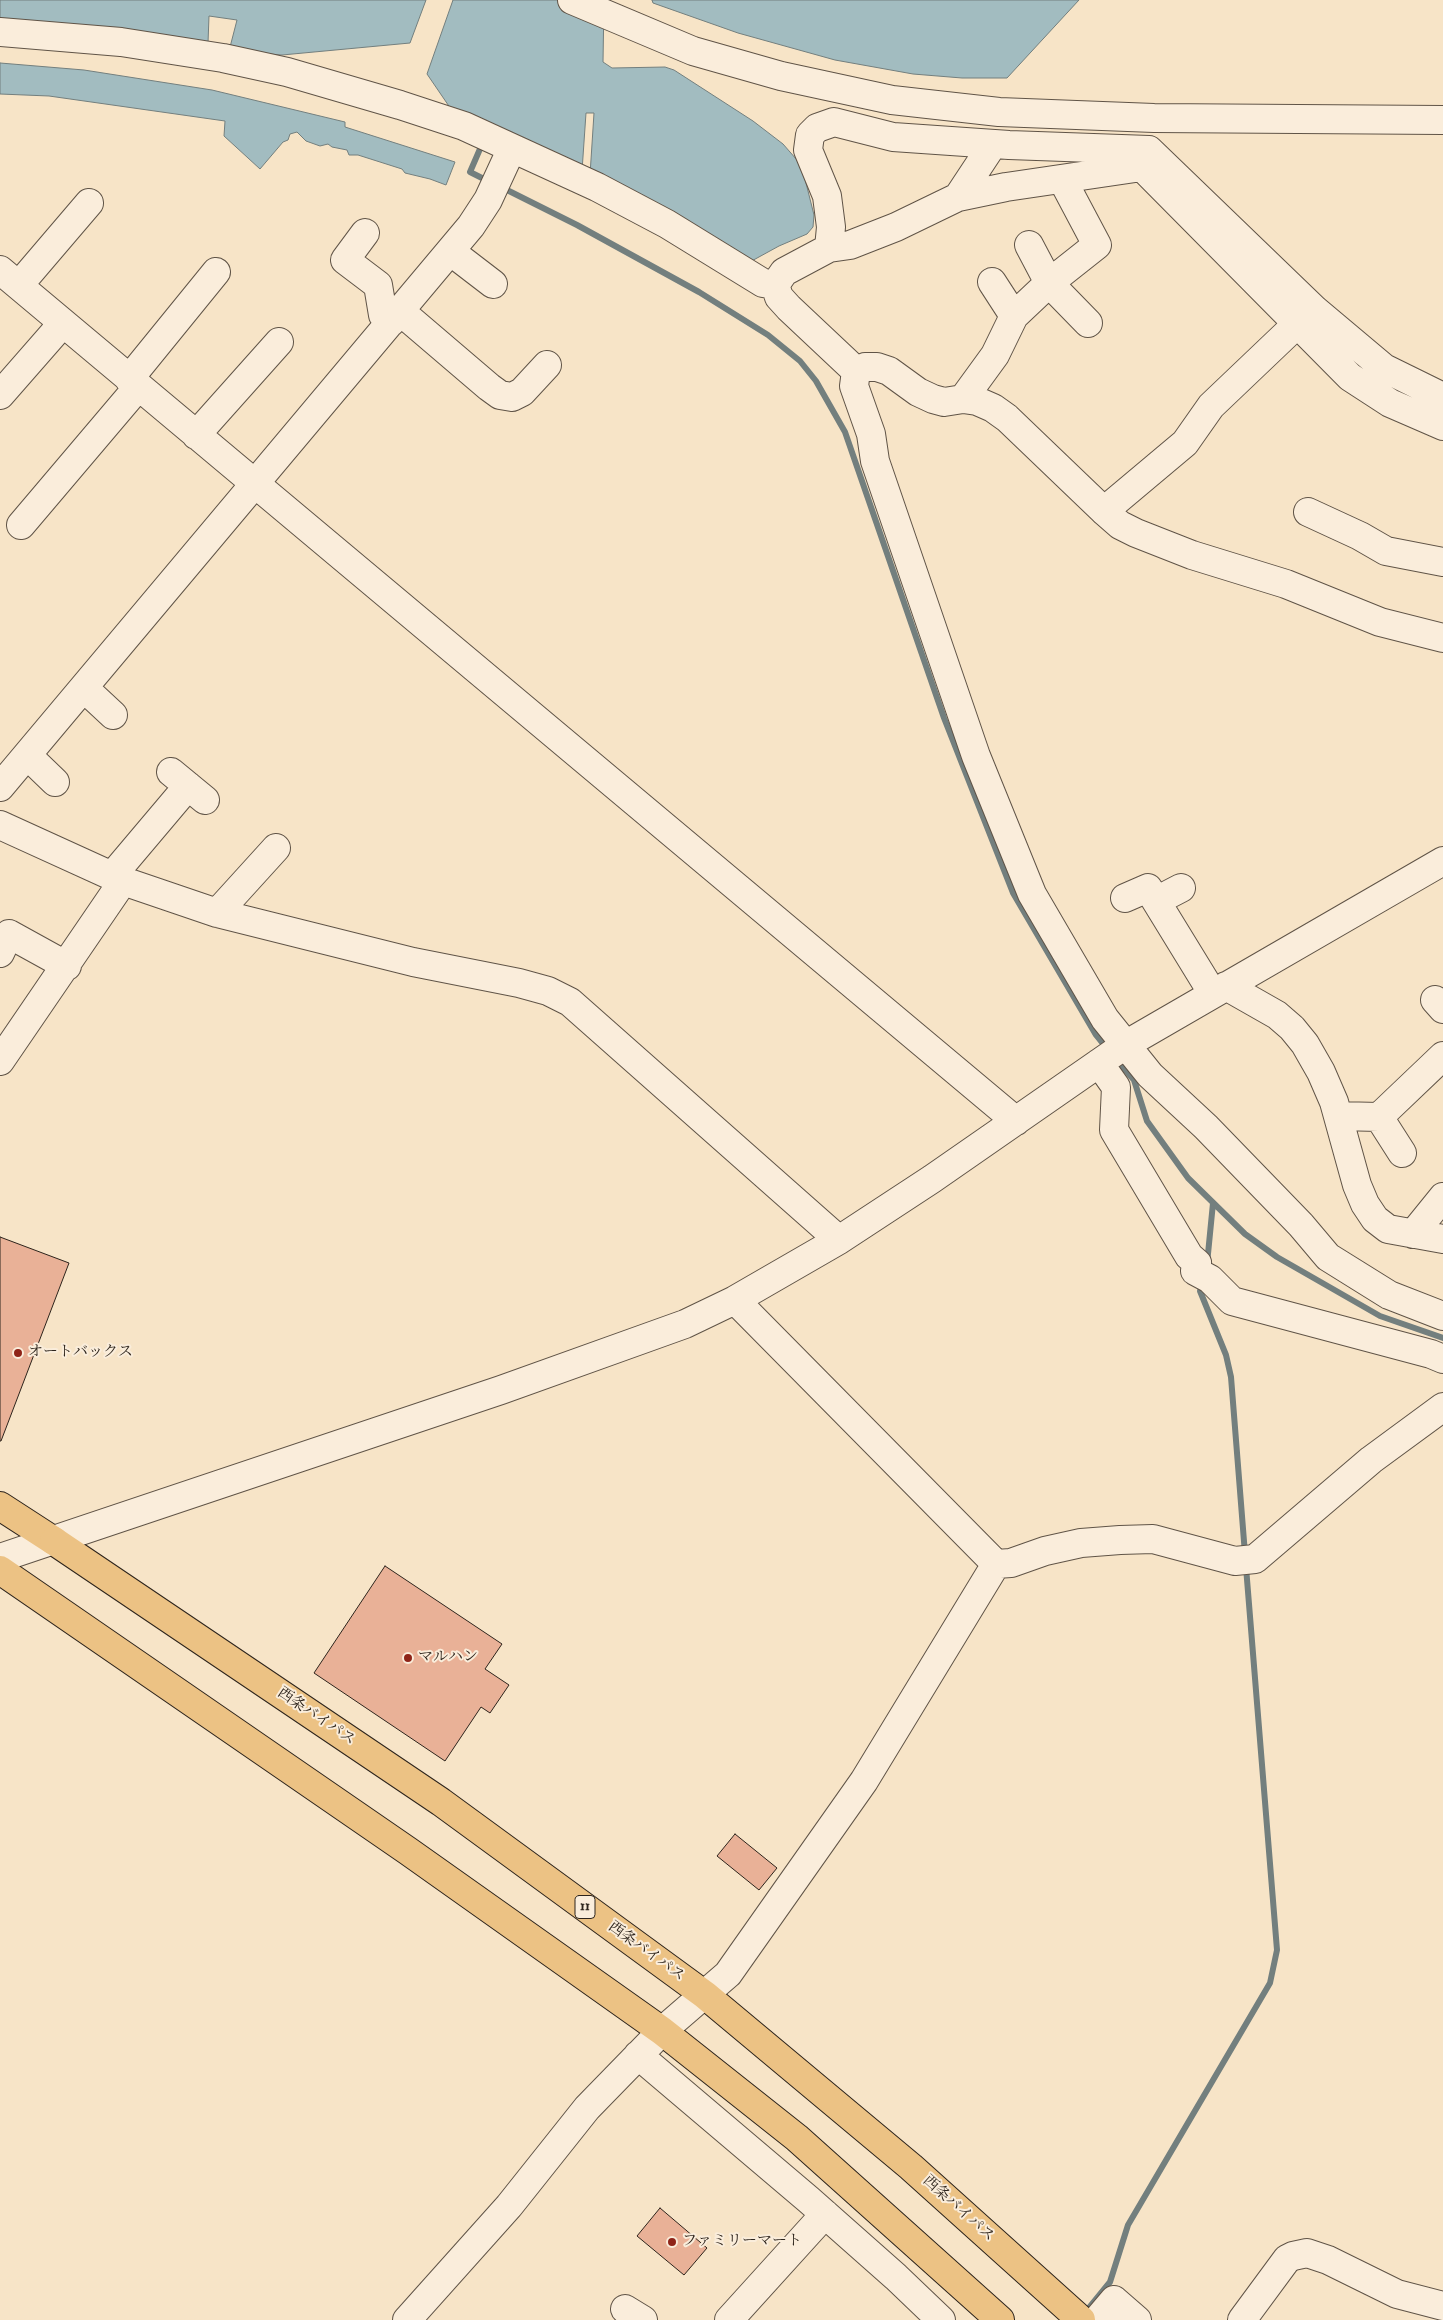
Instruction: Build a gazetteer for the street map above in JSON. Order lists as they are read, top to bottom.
{
  "streets": {
    "main road": ["西条バイパス", "11"]
  },
  "places": ["オートバックス", "マルハン", "ファミリーマート"]
}
